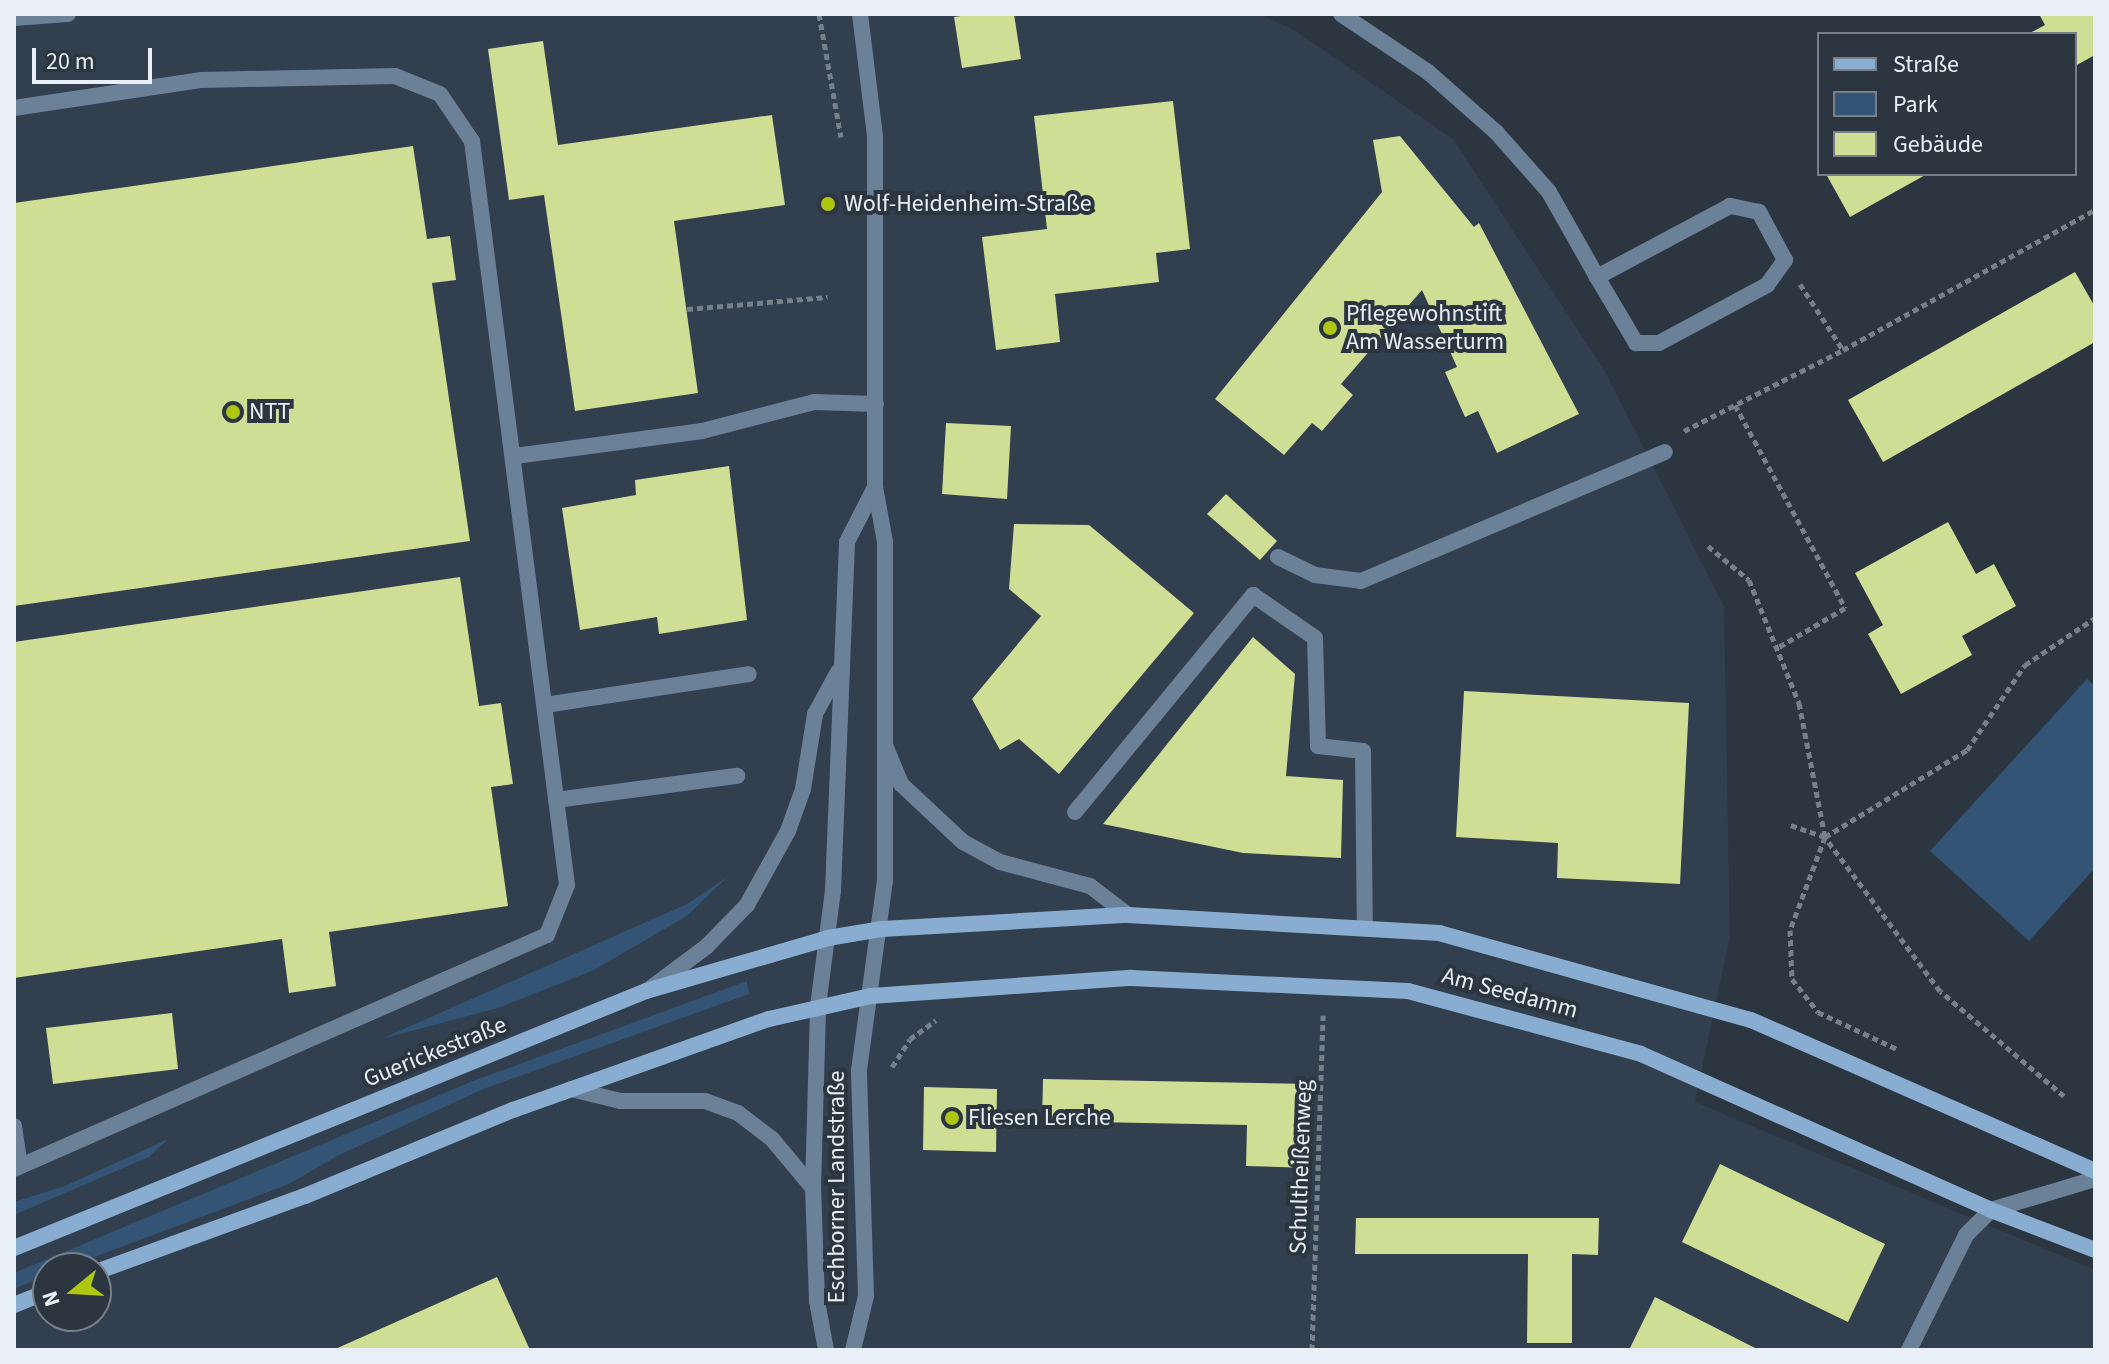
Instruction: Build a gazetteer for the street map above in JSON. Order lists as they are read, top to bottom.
{
  "streets": {
    "main road": ["Am Seedamm", "Guerickestraße"],
    "street": ["Eschborner Landstraße"],
    "path": ["Schultheißenweg"]
  },
  "crossings": [
    ["Am Seedamm", "Guerickestraße"],
    ["Am Seedamm", "Schultheißenweg"],
    ["Am Seedamm", "Eschborner Landstraße"],
    ["Guerickestraße", "Eschborner Landstraße"]
  ],
  "places": [
    "Wolf-Heidenheim-Straße",
    "Pflegewohnstift Am Wasserturm",
    "NTT",
    "Fliesen Lerche"
  ],
  "legend": ["Straße", "Park", "Gebäude"],
  "scale_bar": "20 m",
  "north": "left"
}
